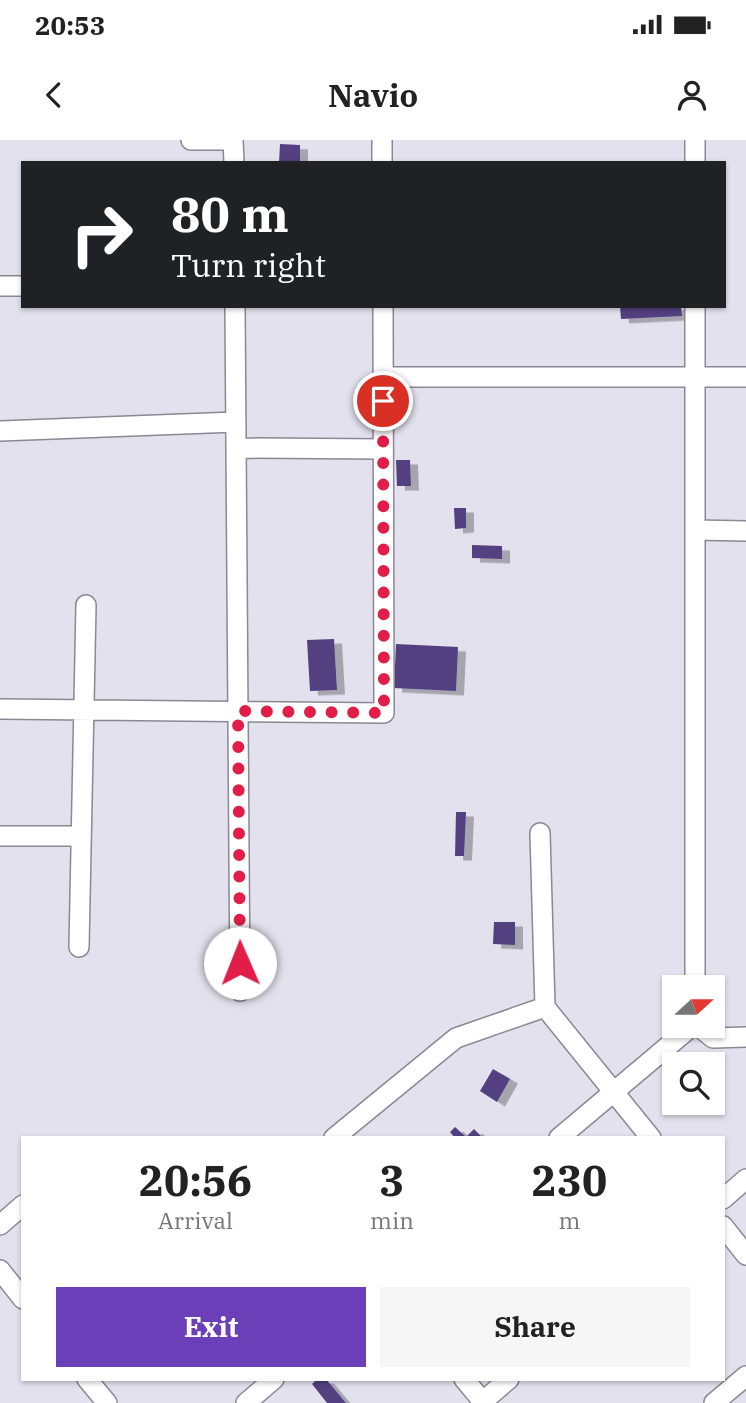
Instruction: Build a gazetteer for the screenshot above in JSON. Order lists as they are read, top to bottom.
{
  "north": "right",
  "page": {
    "status": "20:53",
    "header": "Navio",
    "turn": ["80 m", "Turn right"],
    "eta": [
      "20:56",
      "Arrival",
      "3",
      "min",
      "230",
      "m"
    ],
    "buttons": ["Exit", "Share"]
  }
}
